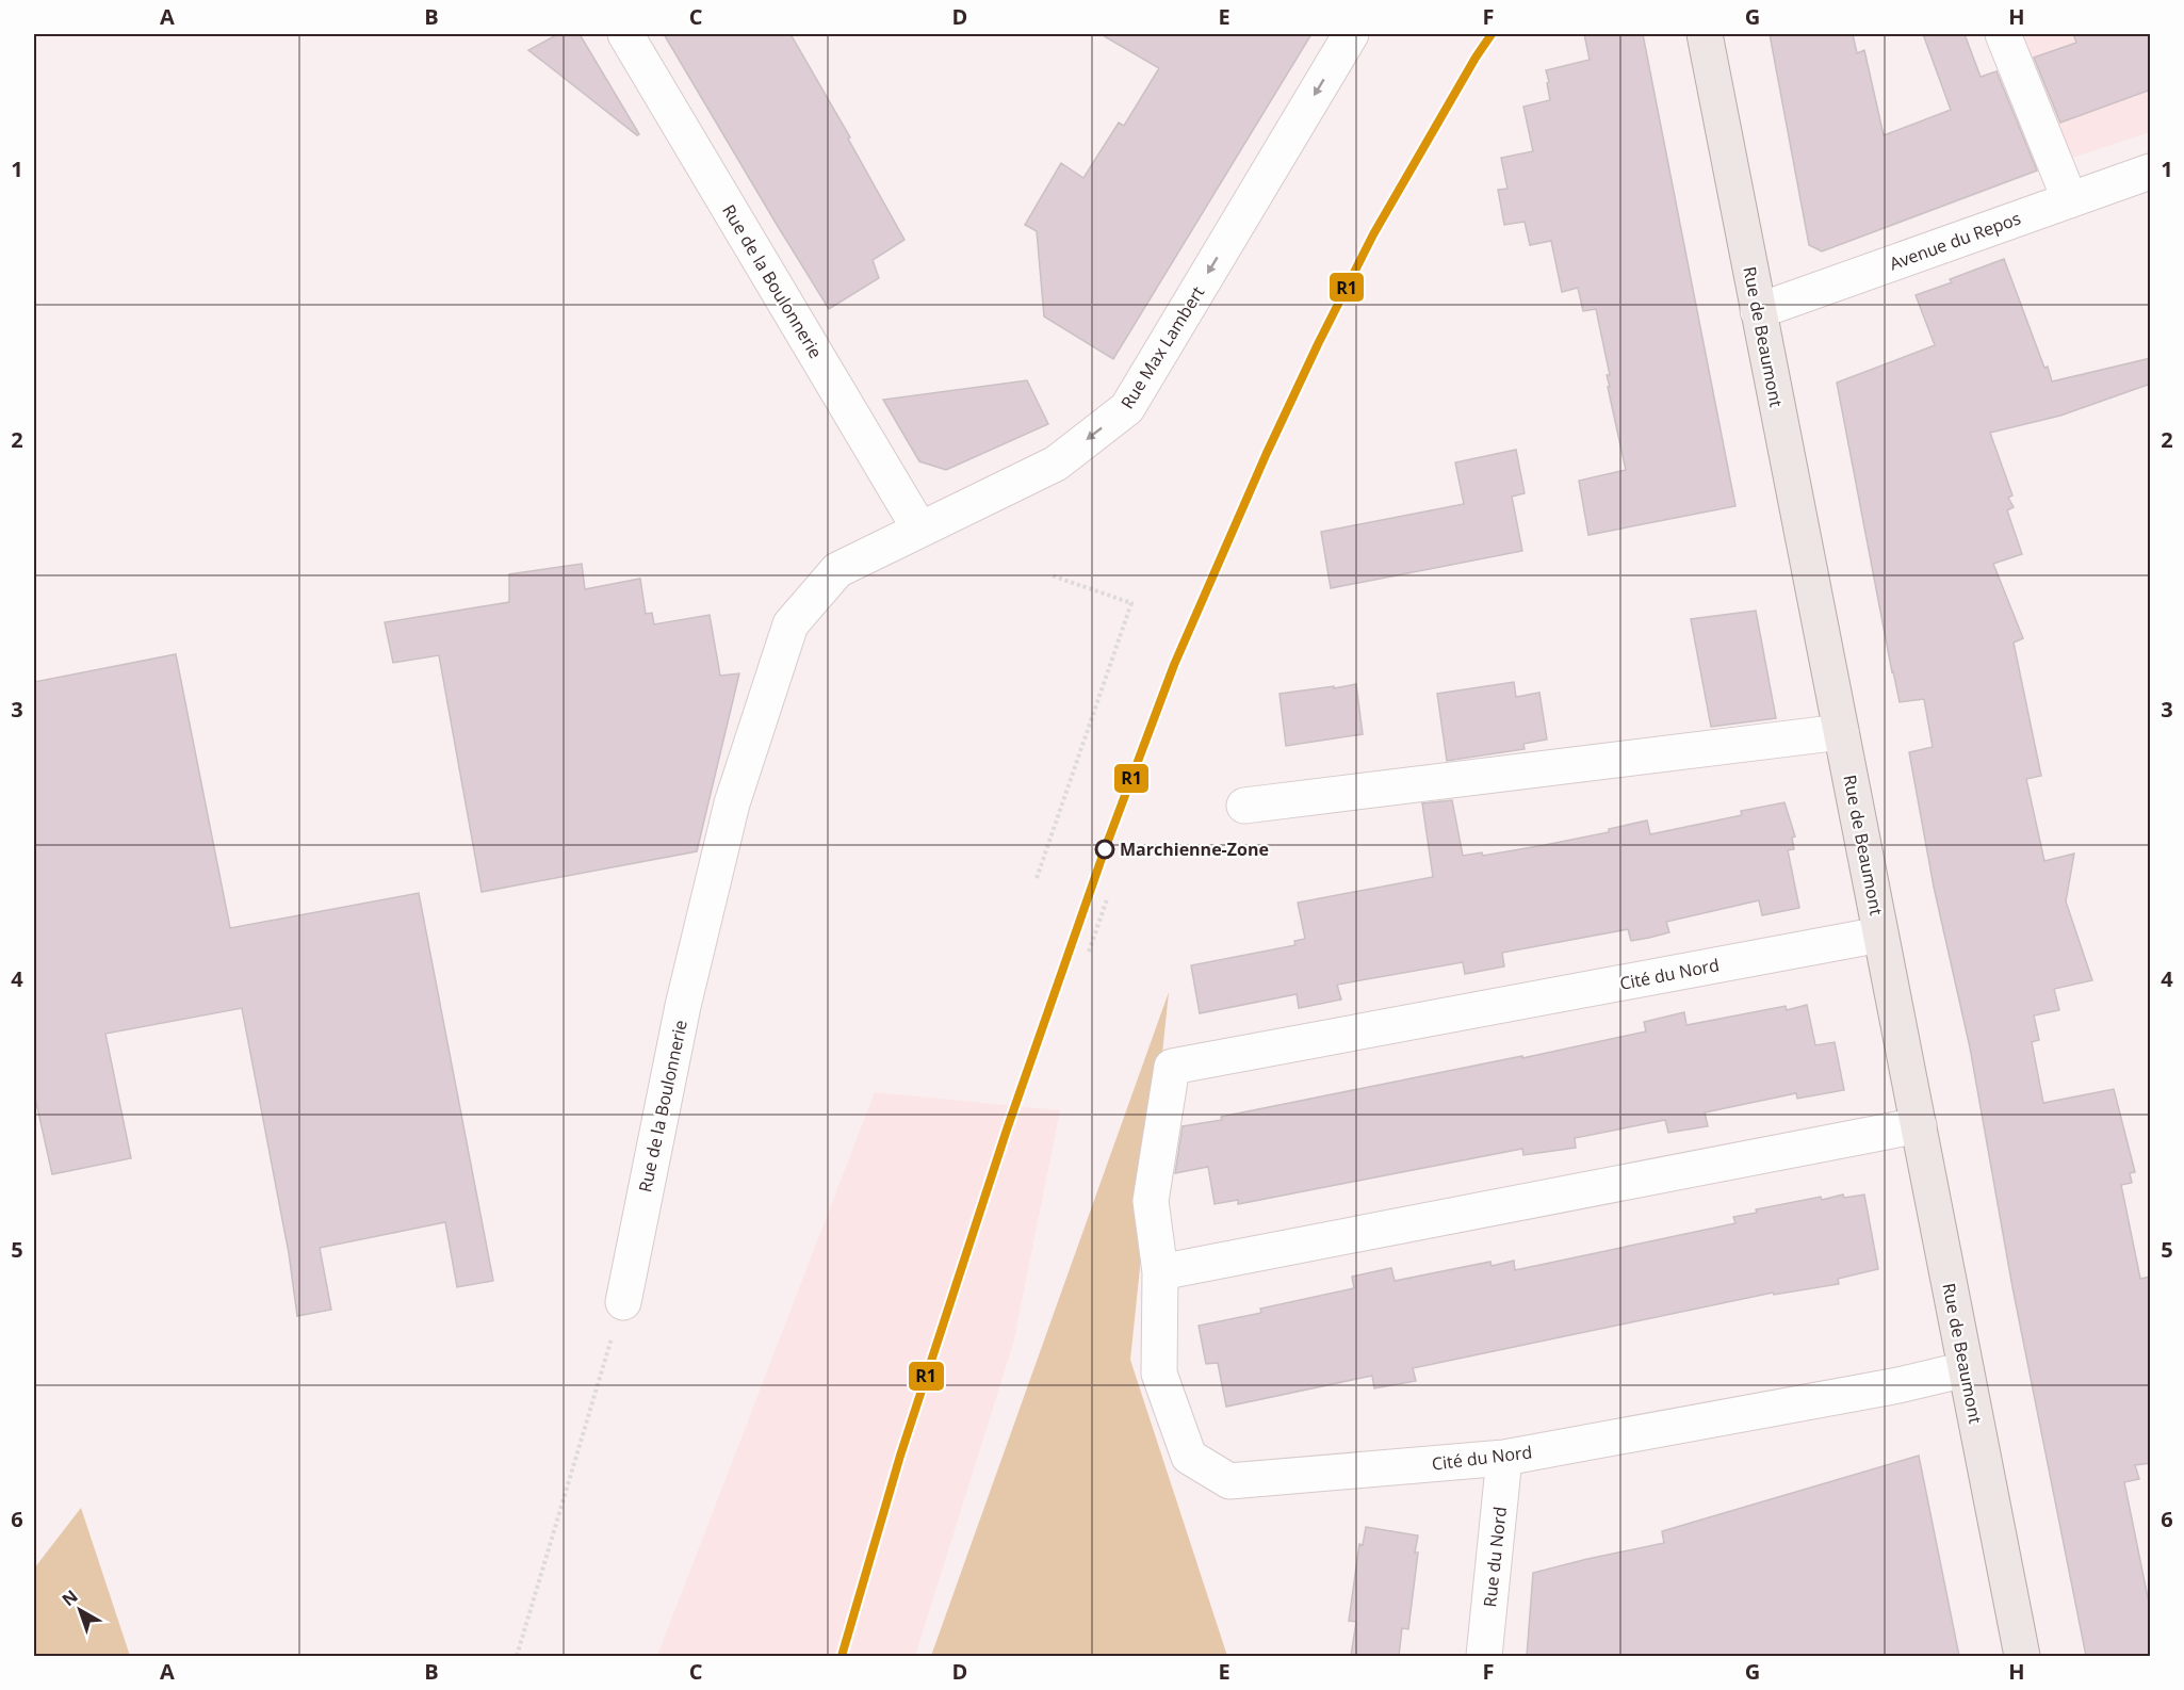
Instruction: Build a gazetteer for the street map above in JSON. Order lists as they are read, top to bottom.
{
  "streets": {
    "main road": ["Rue de Beaumont"],
    "street": [
      "Avenue du Repos",
      "Rue de la Boulonnerie",
      "Rue Max Lambert",
      "Cité du Nord",
      "Rue du Nord"
    ]
  },
  "crossings": [
    ["Avenue du Repos", "Rue de Beaumont"],
    ["Rue de la Boulonnerie", "Rue Max Lambert"],
    ["Rue de Beaumont", "Cité du Nord"],
    ["Cité du Nord", "Rue du Nord"]
  ],
  "one_way": ["Rue Max Lambert"],
  "places": ["Marchienne-Zone"],
  "lines": ["transit line R1"],
  "north": "top left",
  "grid": {
    "columns": [
      "A",
      "B",
      "C",
      "D",
      "E",
      "F",
      "G",
      "H"
    ],
    "rows": [
      "1",
      "2",
      "3",
      "4",
      "5",
      "6"
    ]
  }
}
